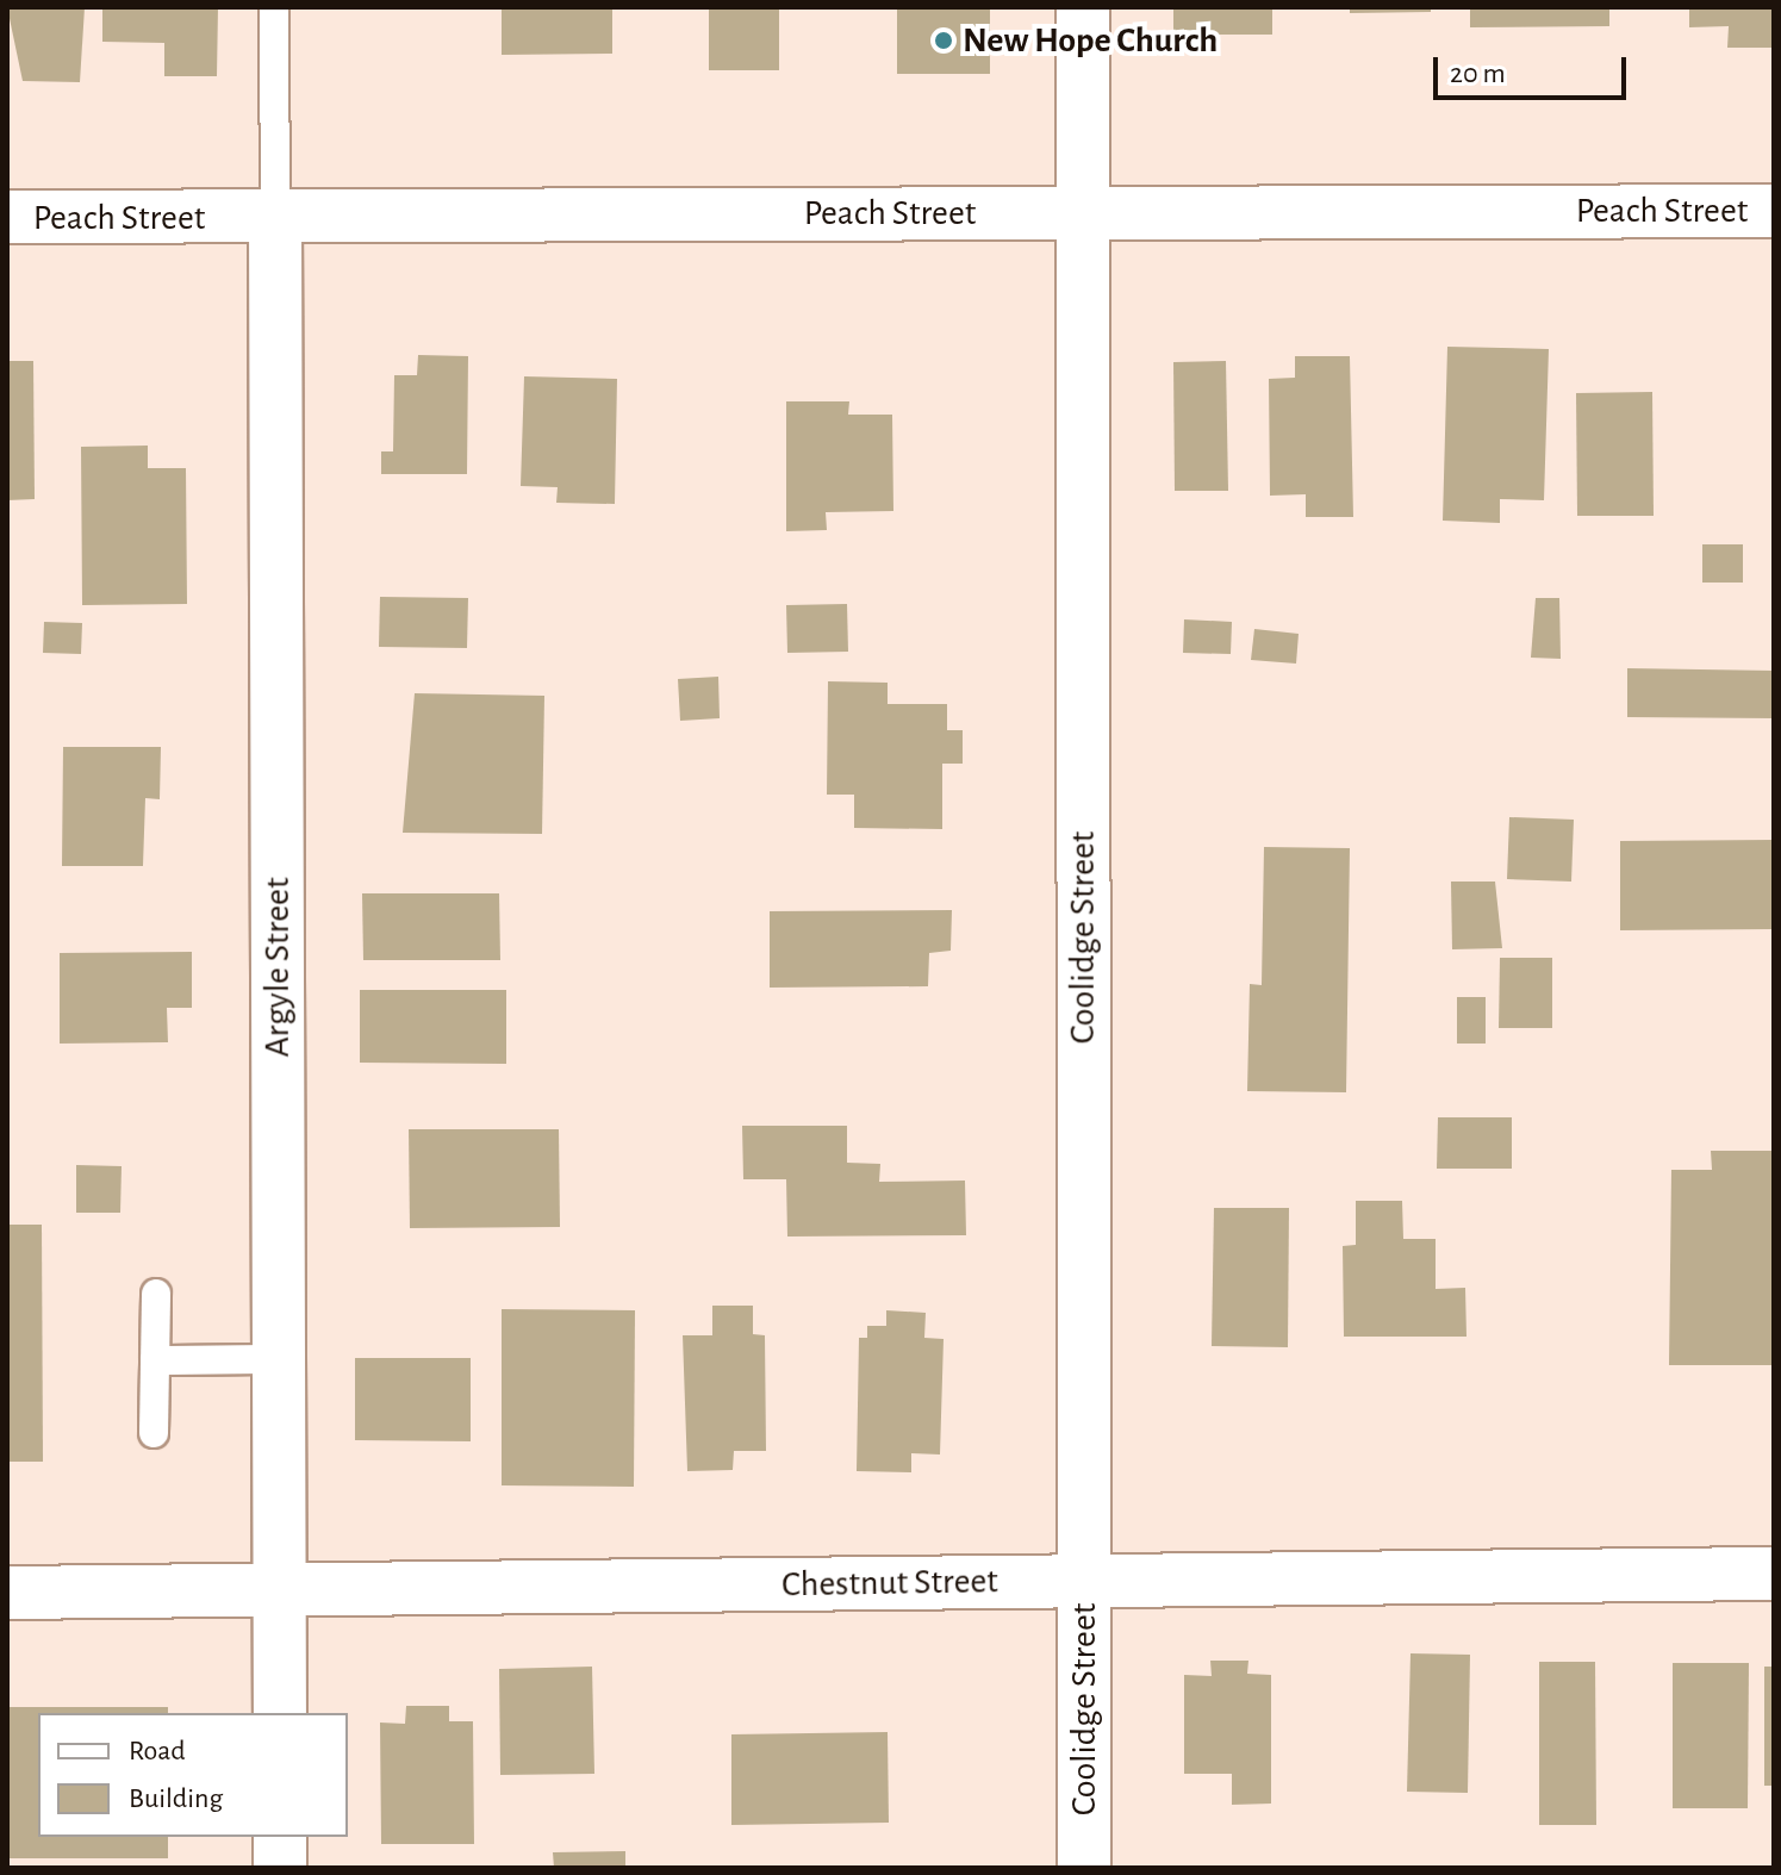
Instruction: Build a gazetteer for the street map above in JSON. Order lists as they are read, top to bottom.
{
  "streets": {
    "street": [
      "Peach Street",
      "Coolidge Street",
      "Argyle Street",
      "Chestnut Street"
    ]
  },
  "crossings": [
    ["Peach Street", "Coolidge Street"],
    ["Peach Street", "Argyle Street"],
    ["Coolidge Street", "Chestnut Street"],
    ["Argyle Street", "Chestnut Street"]
  ],
  "places": ["New Hope Church"],
  "legend": ["Road", "Building"],
  "scale_bar": "20 m"
}
